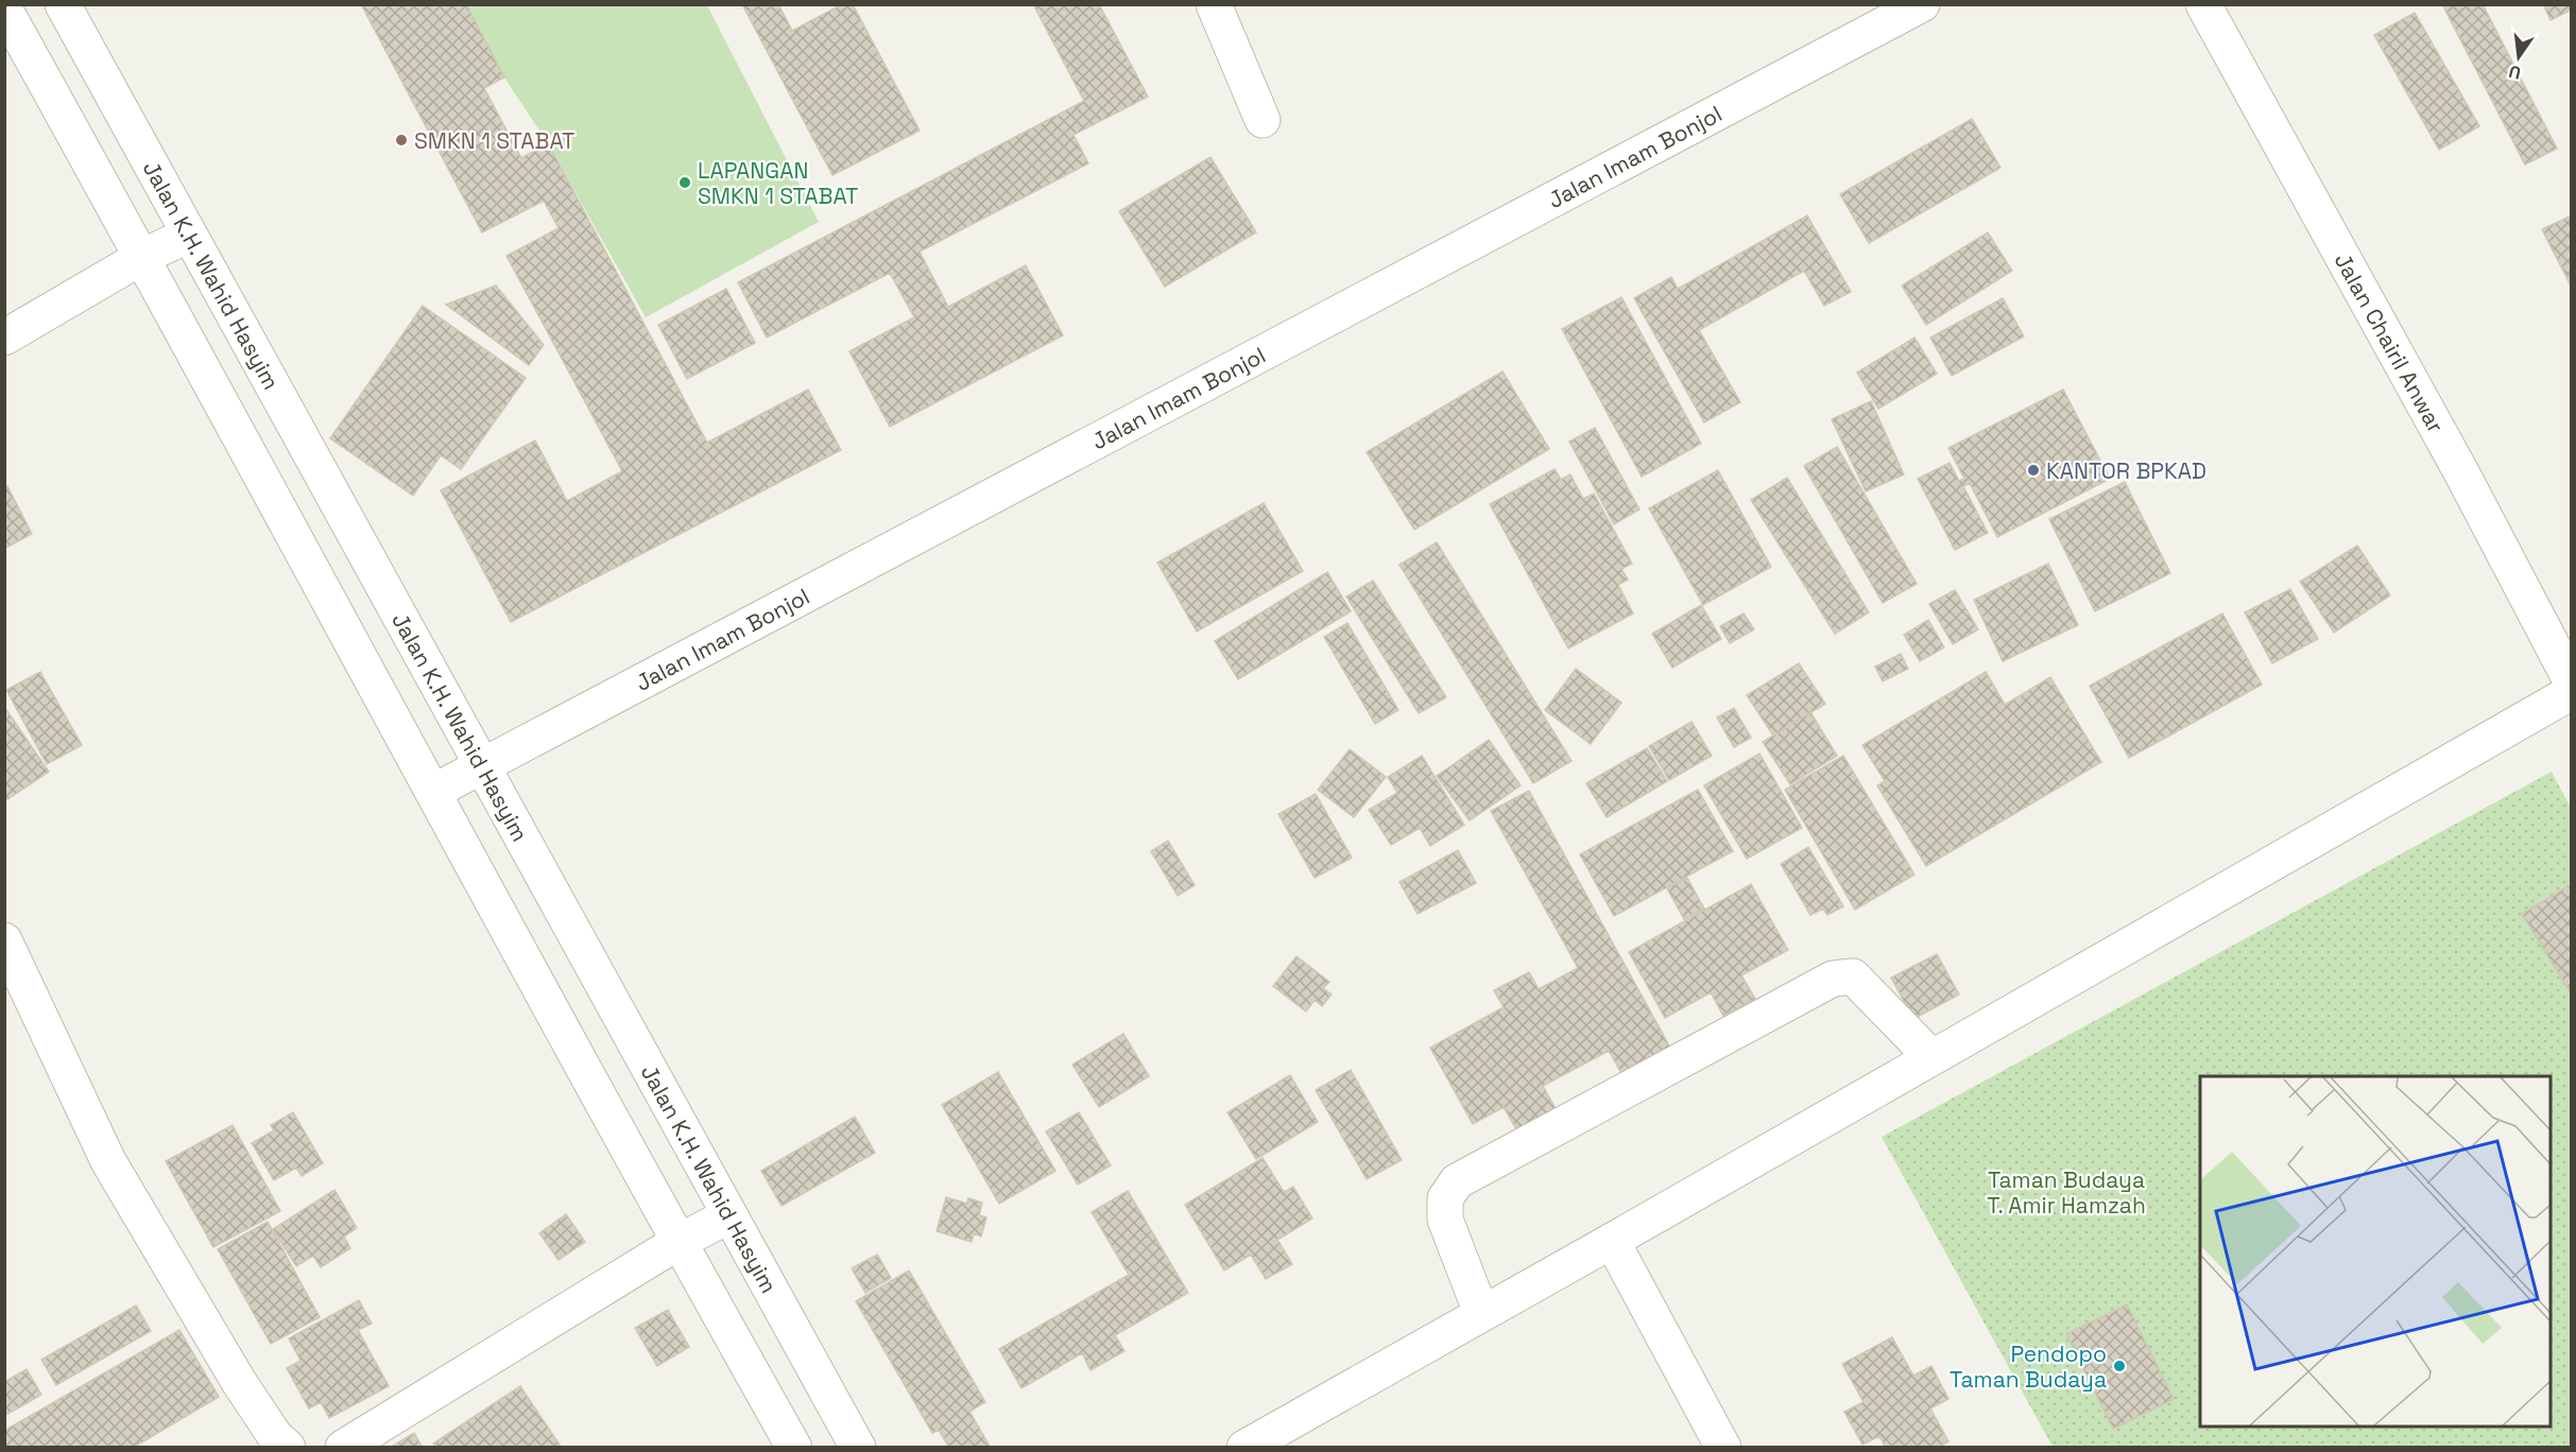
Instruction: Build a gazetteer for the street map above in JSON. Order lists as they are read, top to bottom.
{
  "streets": {
    "street": ["Jalan Imam Bonjol", "Jalan K.H. Wahid Hasyim", "Jalan Chairil Anwar"]
  },
  "crossings": [
    ["Jalan Imam Bonjol", "Jalan K.H. Wahid Hasyim"]
  ],
  "parks": ["Taman Budaya T. Amir Hamzah"],
  "places": [
    "SMKN 1 STABAT",
    "LAPANGAN SMKN 1 STABAT",
    "KANTOR BPKAD",
    "Pendopo Taman Budaya"
  ],
  "north": "bottom"
}
